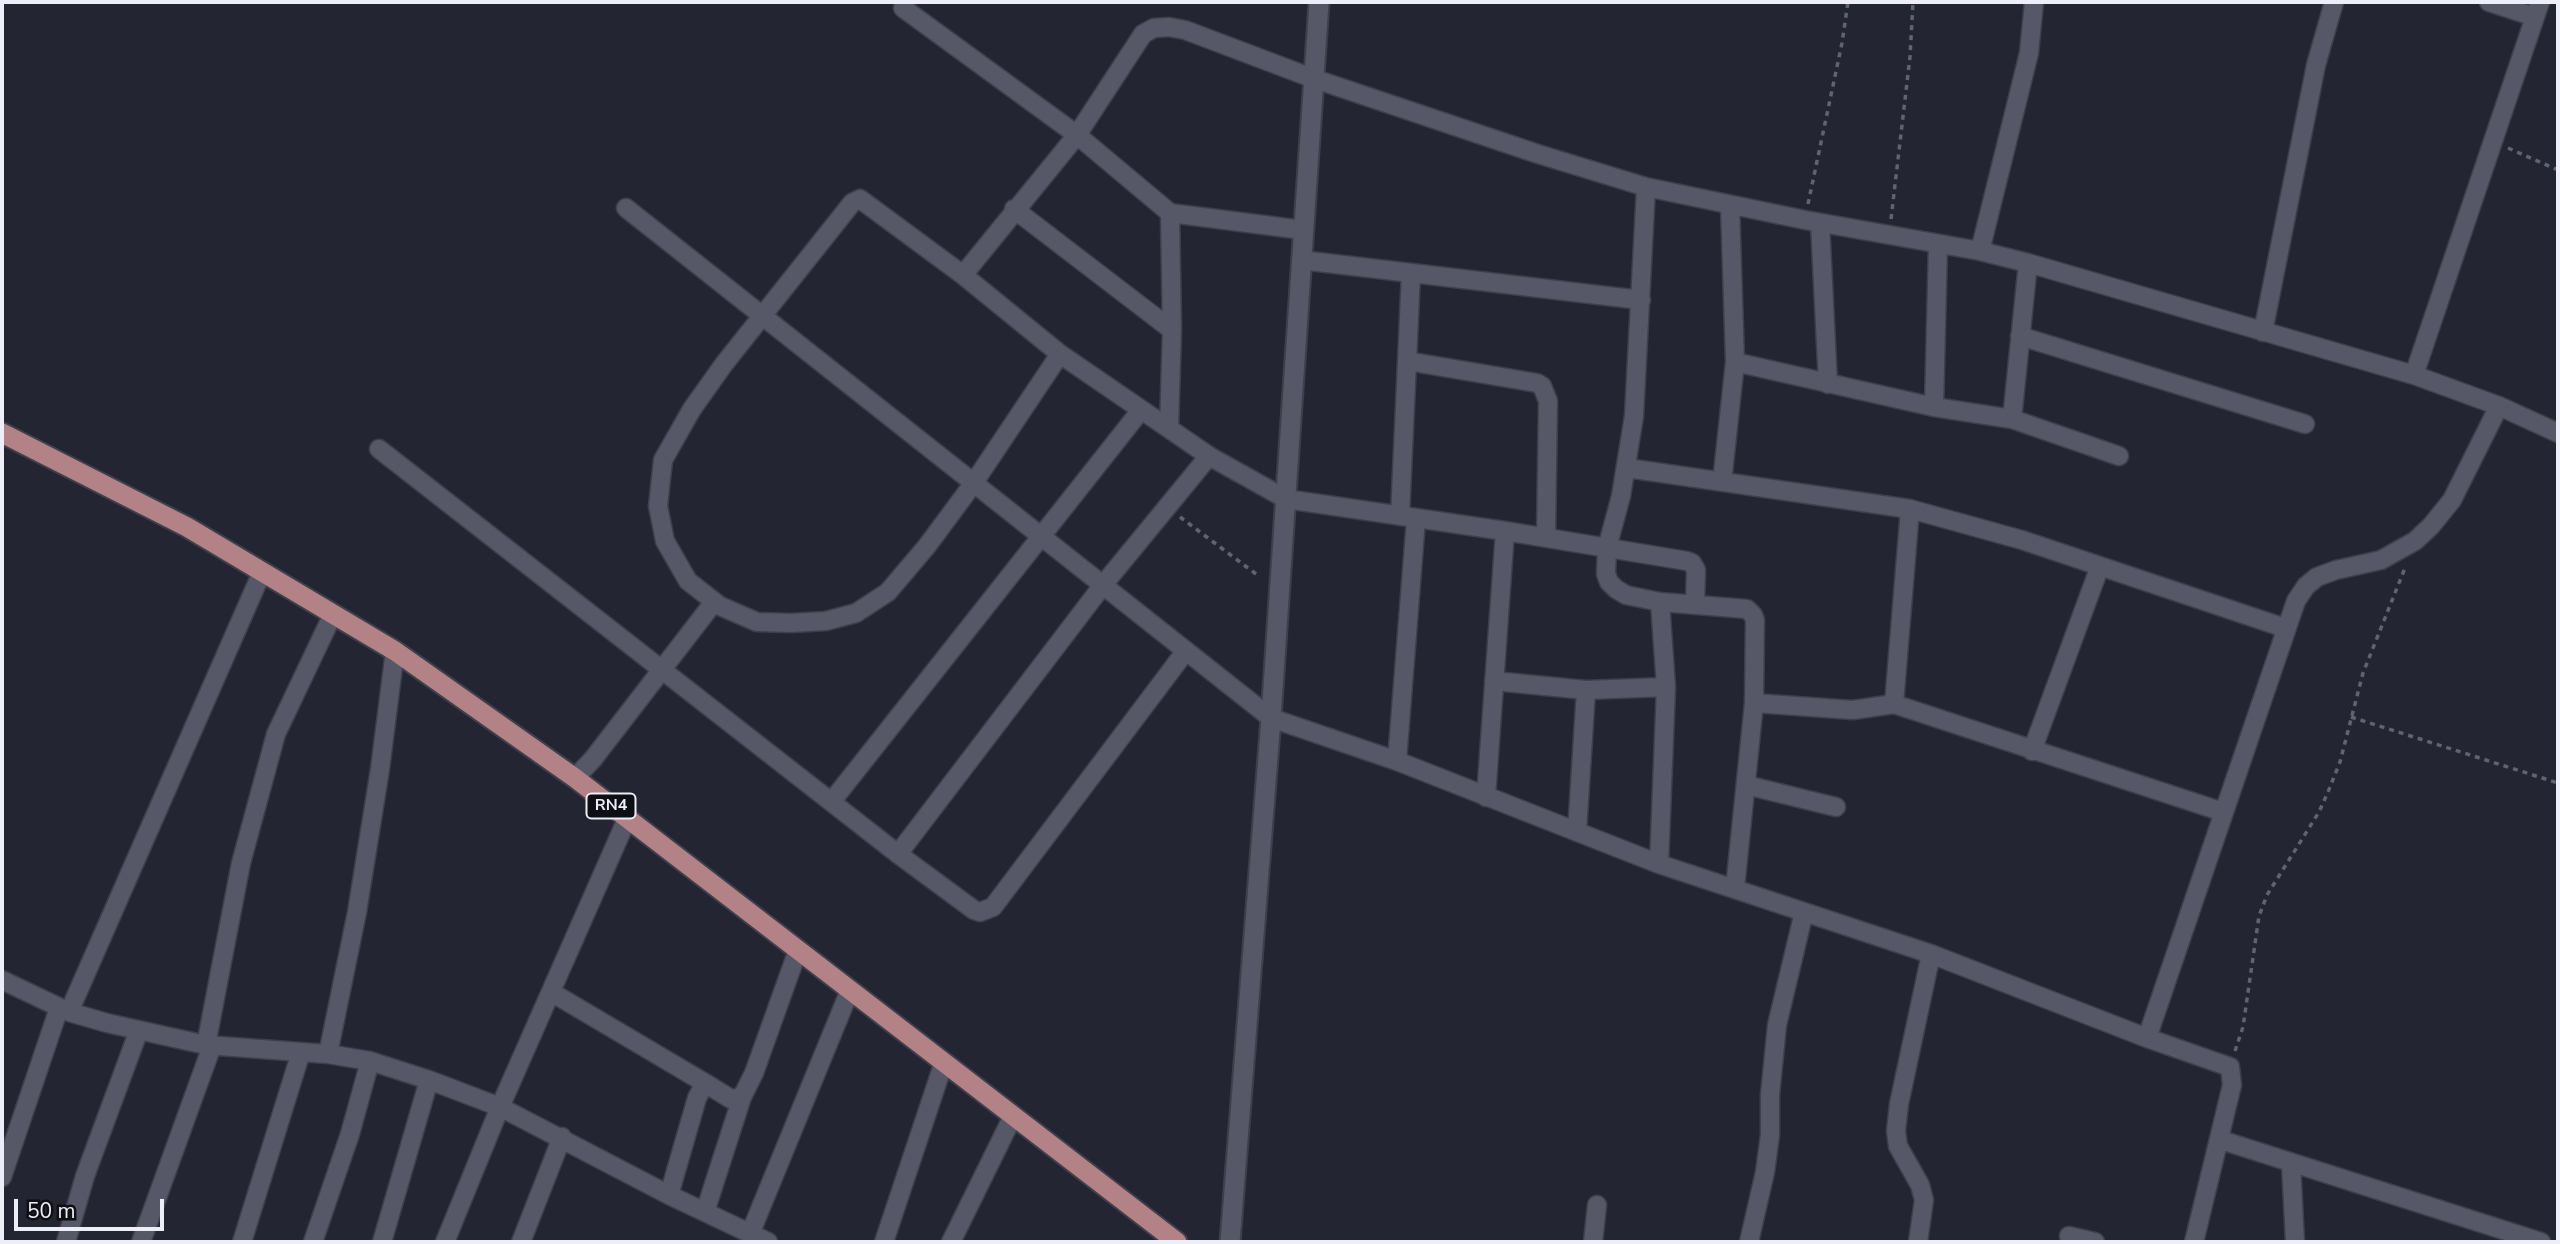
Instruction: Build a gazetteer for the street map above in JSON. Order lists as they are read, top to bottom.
{
  "streets": {
    "main road": ["RN4"]
  },
  "scale_bar": "50 m"
}
